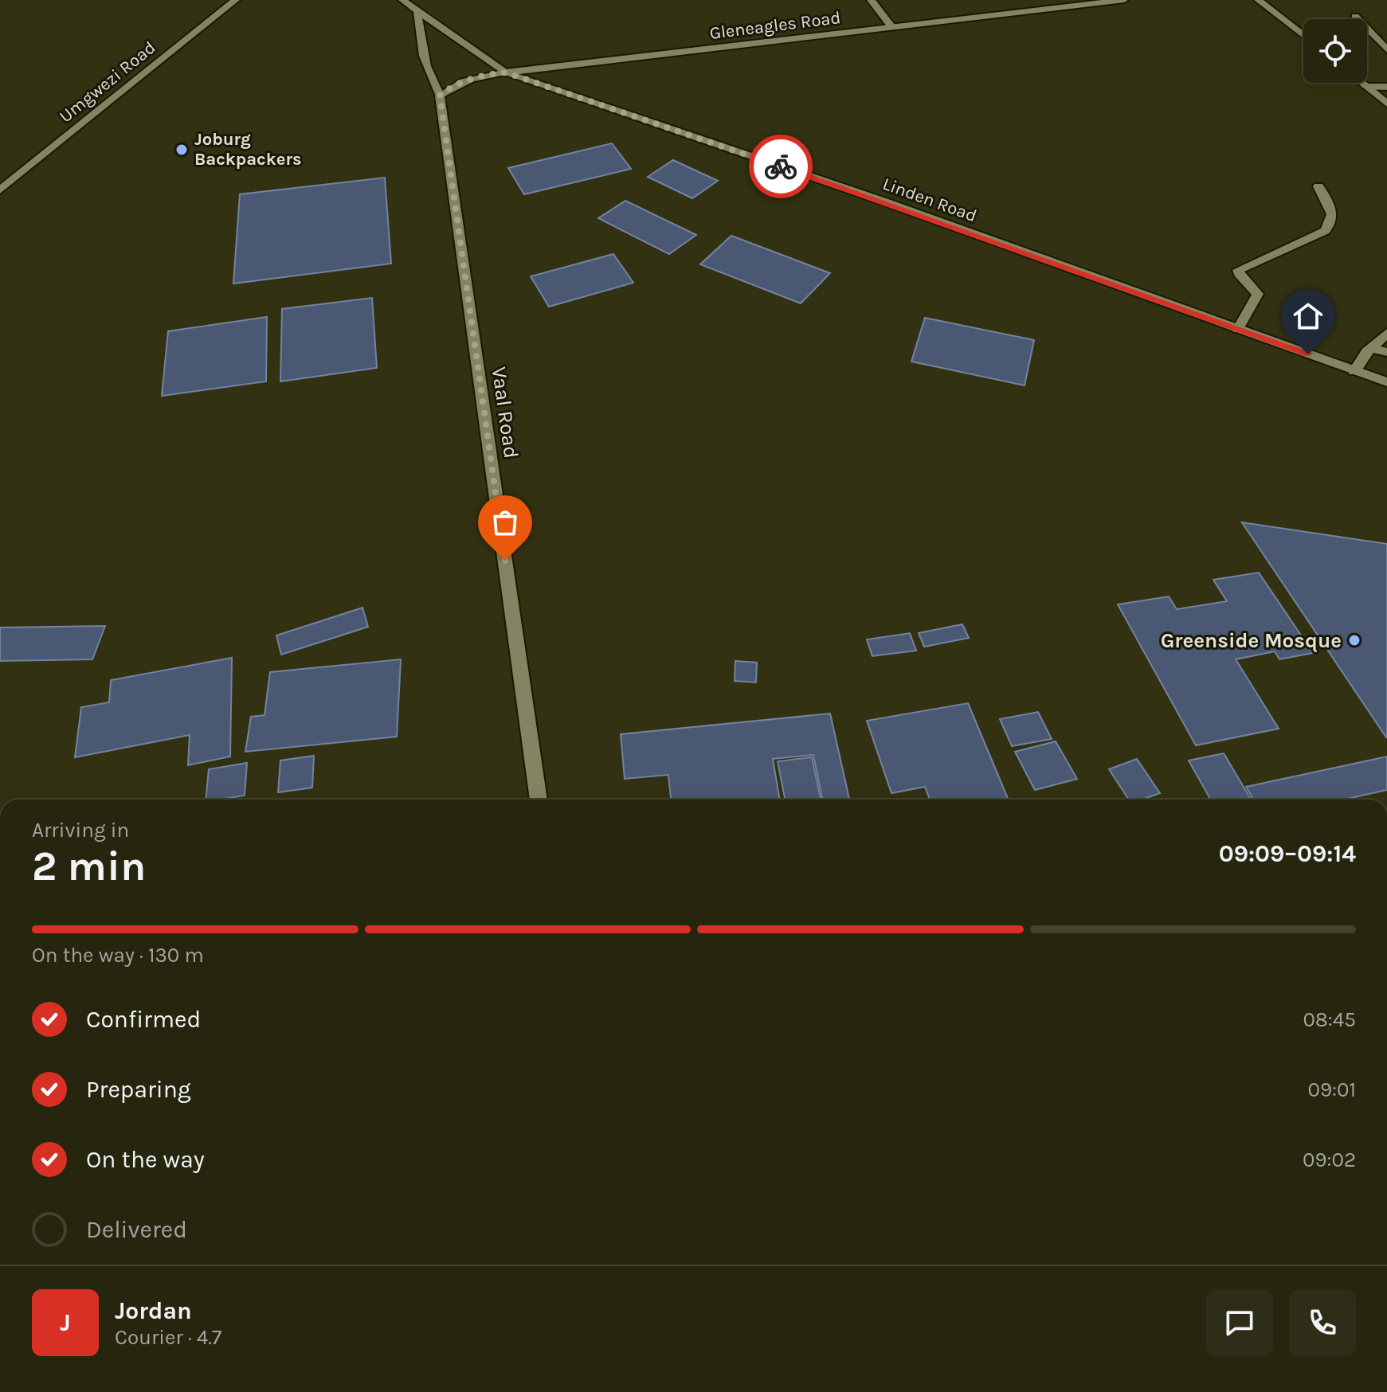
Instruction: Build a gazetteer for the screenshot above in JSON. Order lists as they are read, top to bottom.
{
  "streets": {
    "street": [
      "Gleneagles Road",
      "Umgwezi Road",
      "Linden Road",
      "Vaal Road"
    ]
  },
  "crossings": [
    ["Gleneagles Road", "Linden Road"],
    ["Linden Road", "Vaal Road"]
  ],
  "places": ["Joburg Backpackers", "Greenside Mosque"],
  "page": {
    "heading": ["2 min", "Arriving in", "09:09–09:14"],
    "panel": ["Jordan", "Courier · 4.7"],
    "bar": "On the way · 130 m",
    "list": [
      ["Confirmed", "08:45"],
      ["Preparing", "09:01"],
      ["On the way", "09:02"],
      "Delivered"
    ],
    "round": "J"
  }
}
